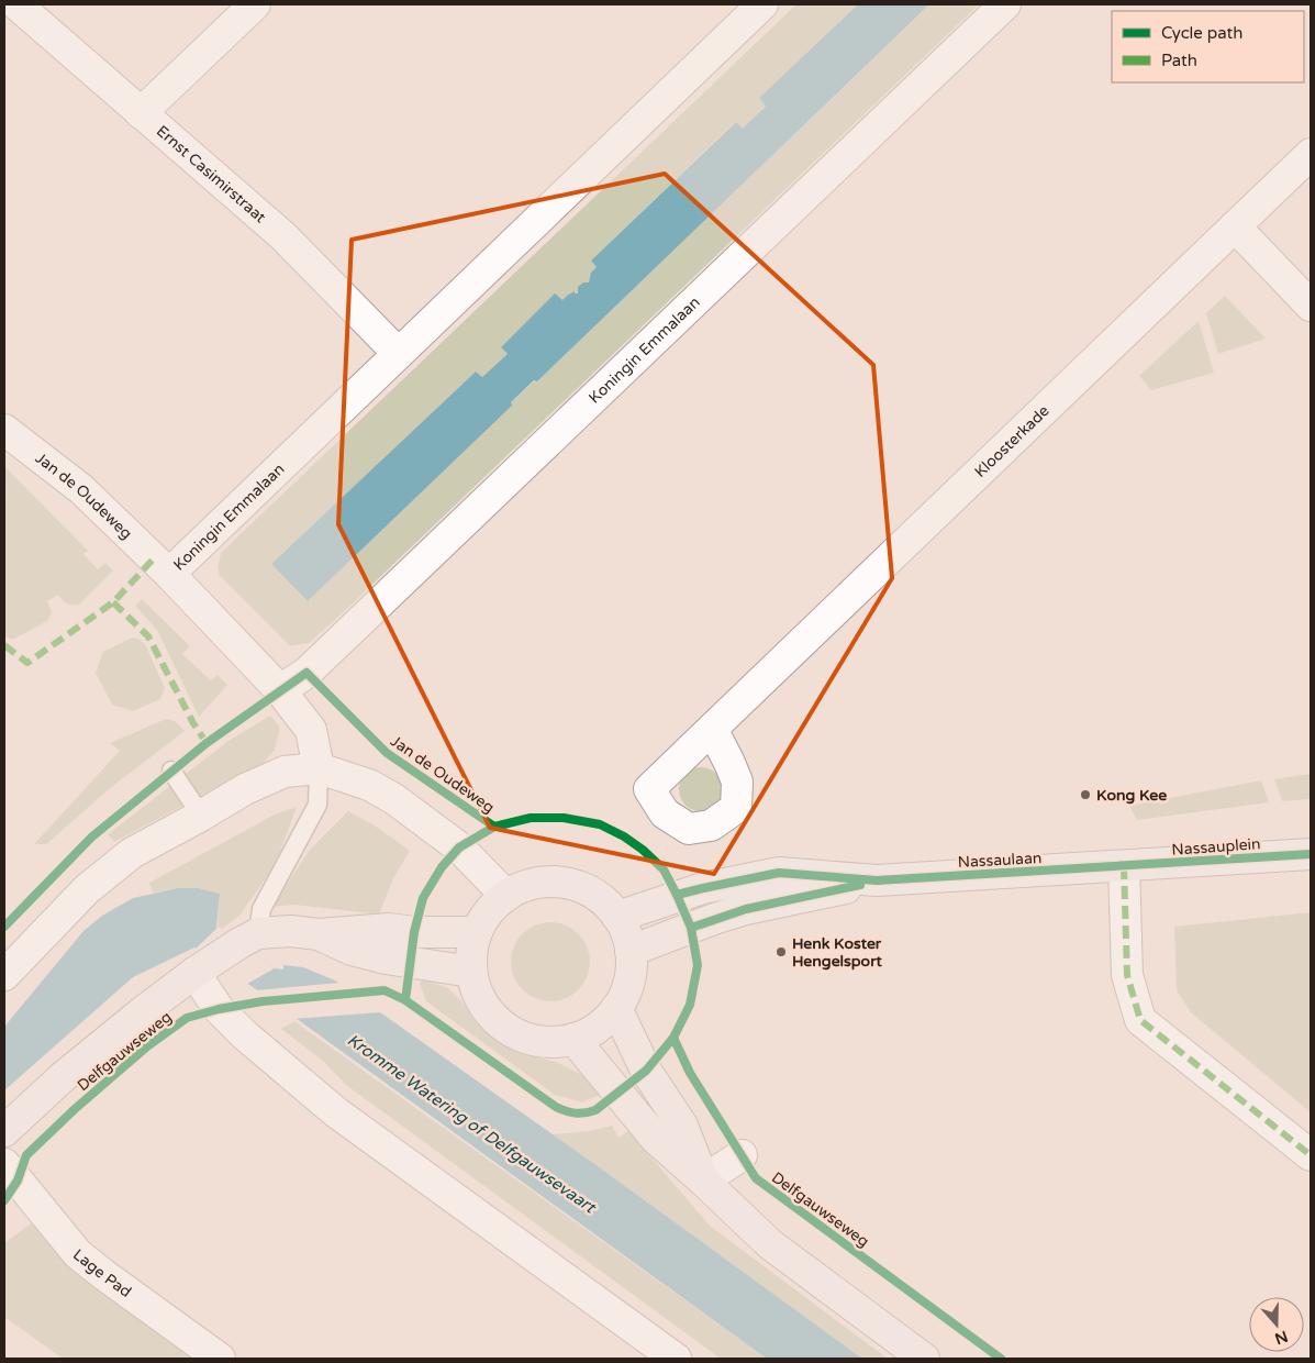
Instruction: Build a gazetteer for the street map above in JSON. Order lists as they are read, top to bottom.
{
  "streets": {
    "street": [
      "Ernst Casimirstraat",
      "Koningin Emmalaan",
      "Kloosterkade",
      "Jan de Oudeweg",
      "Nassauplein",
      "Nassaulaan",
      "Delfgauwseweg",
      "Lage Pad"
    ]
  },
  "crossings": [
    ["Ernst Casimirstraat", "Koningin Emmalaan"],
    ["Koningin Emmalaan", "Jan de Oudeweg"],
    ["Nassauplein", "Nassaulaan"],
    ["Nassaulaan", "Delfgauwseweg"]
  ],
  "water": ["Kromme Watering of Delfgauwsevaart"],
  "places": ["Kong Kee", "Henk Koster Hengelsport"],
  "legend": ["Cycle path", "Path"],
  "north": "bottom"
}
